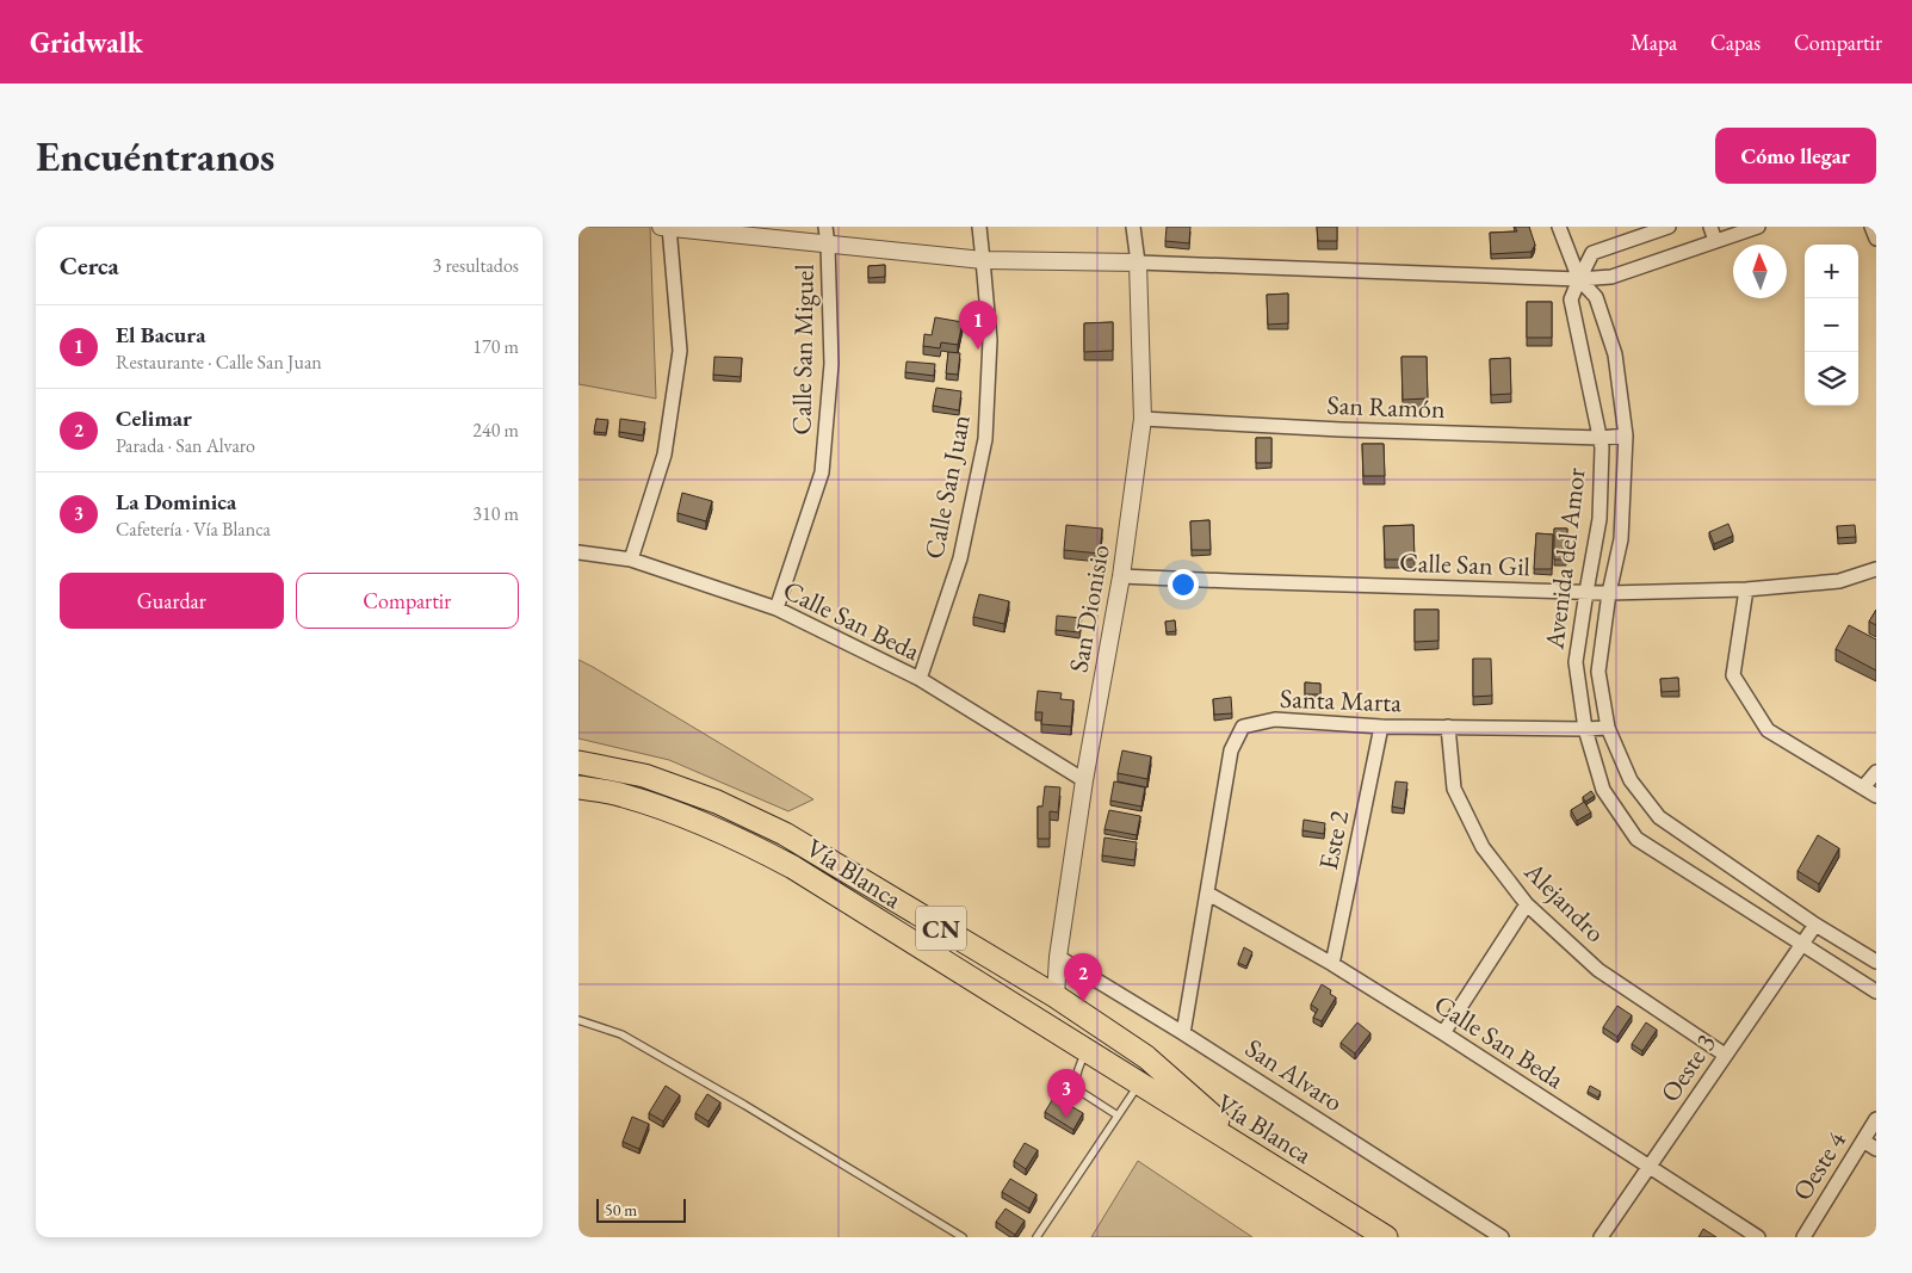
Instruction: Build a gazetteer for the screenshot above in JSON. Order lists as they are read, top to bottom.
{
  "streets": {
    "highway": ["Vía Blanca", "CN"],
    "street": [
      "Calle San Miguel",
      "San Ramón",
      "Calle San Juan",
      "Avenida del Amor",
      "Calle San Gil",
      "San Dionisio",
      "Calle San Beda",
      "Santa Marta",
      "Este 2",
      "Alejandro",
      "Oeste 3",
      "San Alvaro",
      "Oeste 4"
    ]
  },
  "crossings": [
    ["Calle San Miguel", "Calle San Beda"],
    ["San Ramón", "Avenida del Amor"],
    ["San Ramón", "San Dionisio"],
    ["Calle San Juan", "Calle San Beda"],
    ["Avenida del Amor", "Calle San Gil"],
    ["Avenida del Amor", "Santa Marta"],
    ["Avenida del Amor", "Oeste 3"],
    ["Calle San Gil", "San Dionisio"],
    ["San Dionisio", "Calle San Beda"],
    ["San Dionisio", "CN"],
    ["San Dionisio", "San Alvaro"],
    ["Calle San Beda", "Santa Marta"],
    ["Calle San Beda", "Este 2"],
    ["Calle San Beda", "Oeste 3"],
    ["Santa Marta", "Este 2"],
    ["Santa Marta", "Alejandro"],
    ["Santa Marta", "San Alvaro"],
    ["Vía Blanca", "CN"],
    ["Alejandro", "Oeste 3"]
  ],
  "scale_bar": "50 m",
  "north": "top",
  "page": {
    "header": "Gridwalk",
    "nav": ["Mapa", "Capas", "Compartir"],
    "buttons": [
      "Cómo llegar",
      ["Guardar", "Compartir"]
    ],
    "title": "Encuéntranos",
    "heading": ["Cerca", "3 resultados"],
    "map_buttons": ["+", "−"],
    "pins": ["1", "2", "3"],
    "list": [
      {
        "mark": "1",
        "name": "El Bacura",
        "note": "Restaurante · Calle San Juan",
        "value": "170 m"
      },
      {
        "mark": "2",
        "name": "Celimar",
        "note": "Parada · San Alvaro",
        "value": "240 m"
      },
      {
        "mark": "3",
        "name": "La Dominica",
        "note": "Cafetería · Vía Blanca",
        "value": "310 m"
      }
    ],
    "scale": "50 m"
  }
}
